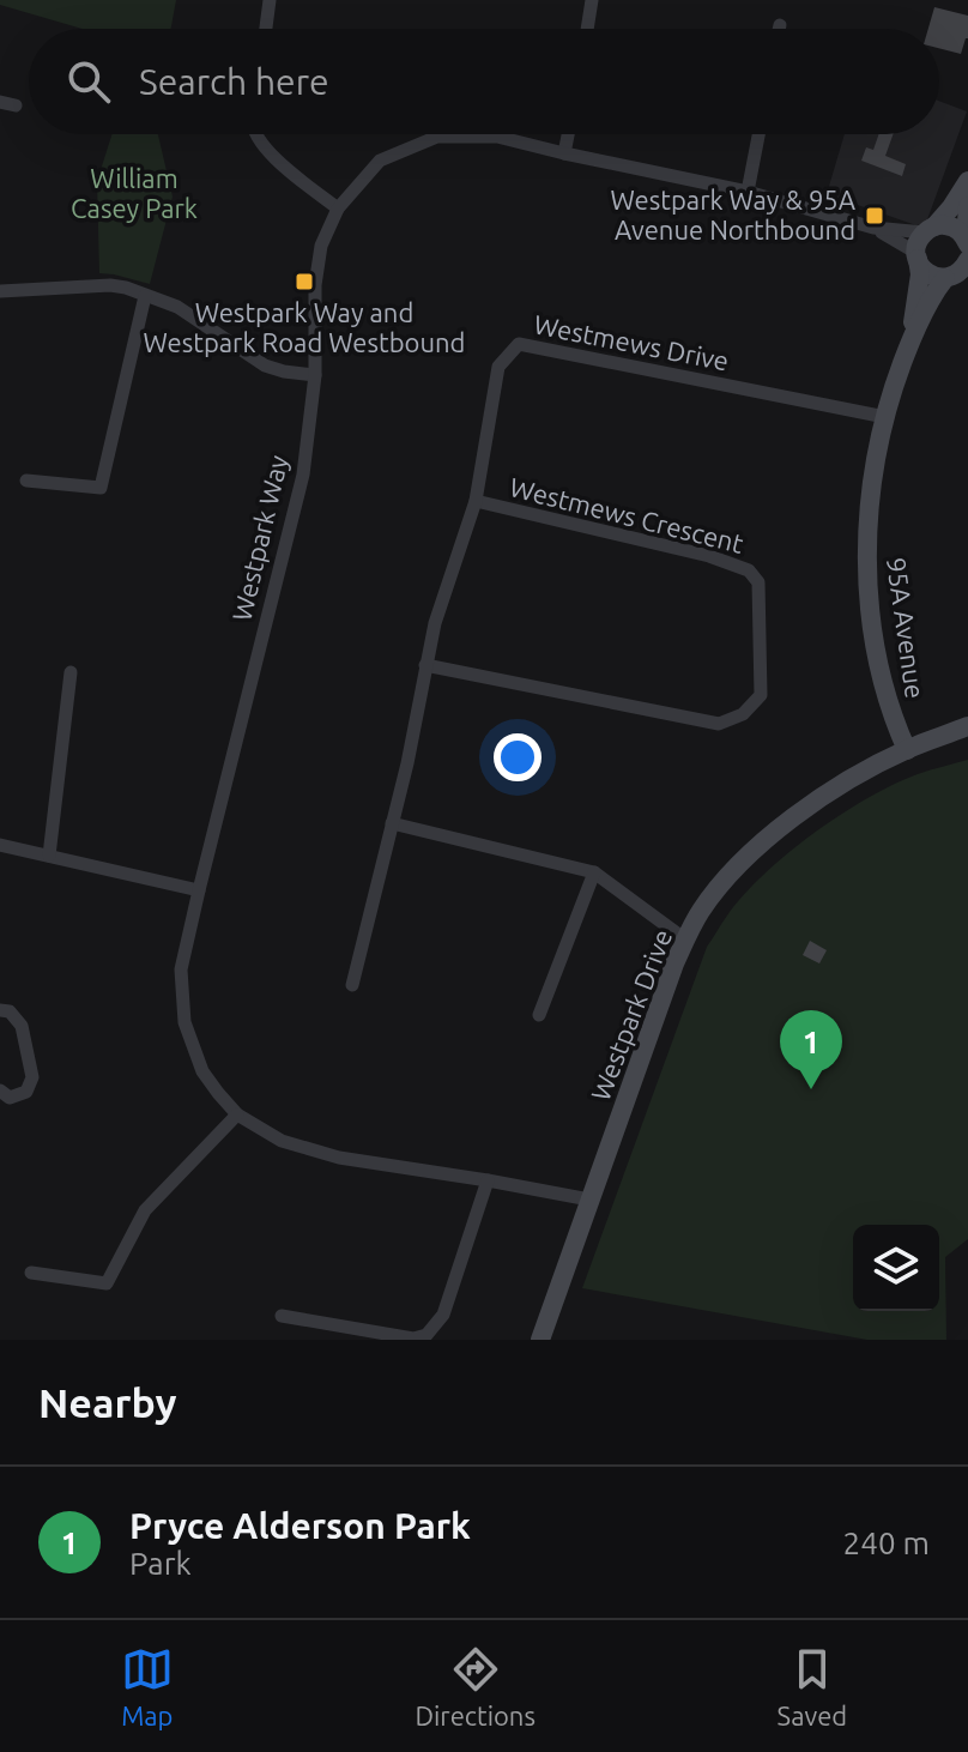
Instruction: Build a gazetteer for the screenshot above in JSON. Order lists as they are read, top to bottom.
{
  "streets": {
    "street": [
      "Westmews Drive",
      "Westmews Crescent",
      "Westpark Way",
      "95A Avenue",
      "Westpark Drive"
    ]
  },
  "crossings": [
    ["Westmews Drive", "Westmews Crescent"],
    ["Westmews Drive", "95A Avenue"],
    ["Westpark Way", "95A Avenue"],
    ["Westpark Way", "Westpark Drive"],
    ["95A Avenue", "Westpark Drive"]
  ],
  "parks": ["William Casey Park"],
  "places": {
    "transit": ["Westpark Way & 95A Avenue Northbound", "Westpark Way and Westpark Road Westbound"]
  },
  "page": {
    "search": "Search here",
    "pins": "1",
    "heading": "Nearby",
    "list": [
      {
        "mark": "1",
        "name": "Pryce Alderson Park",
        "note": "Park",
        "value": "240 m"
      }
    ],
    "nav": ["Map", "Directions", "Saved"]
  }
}
